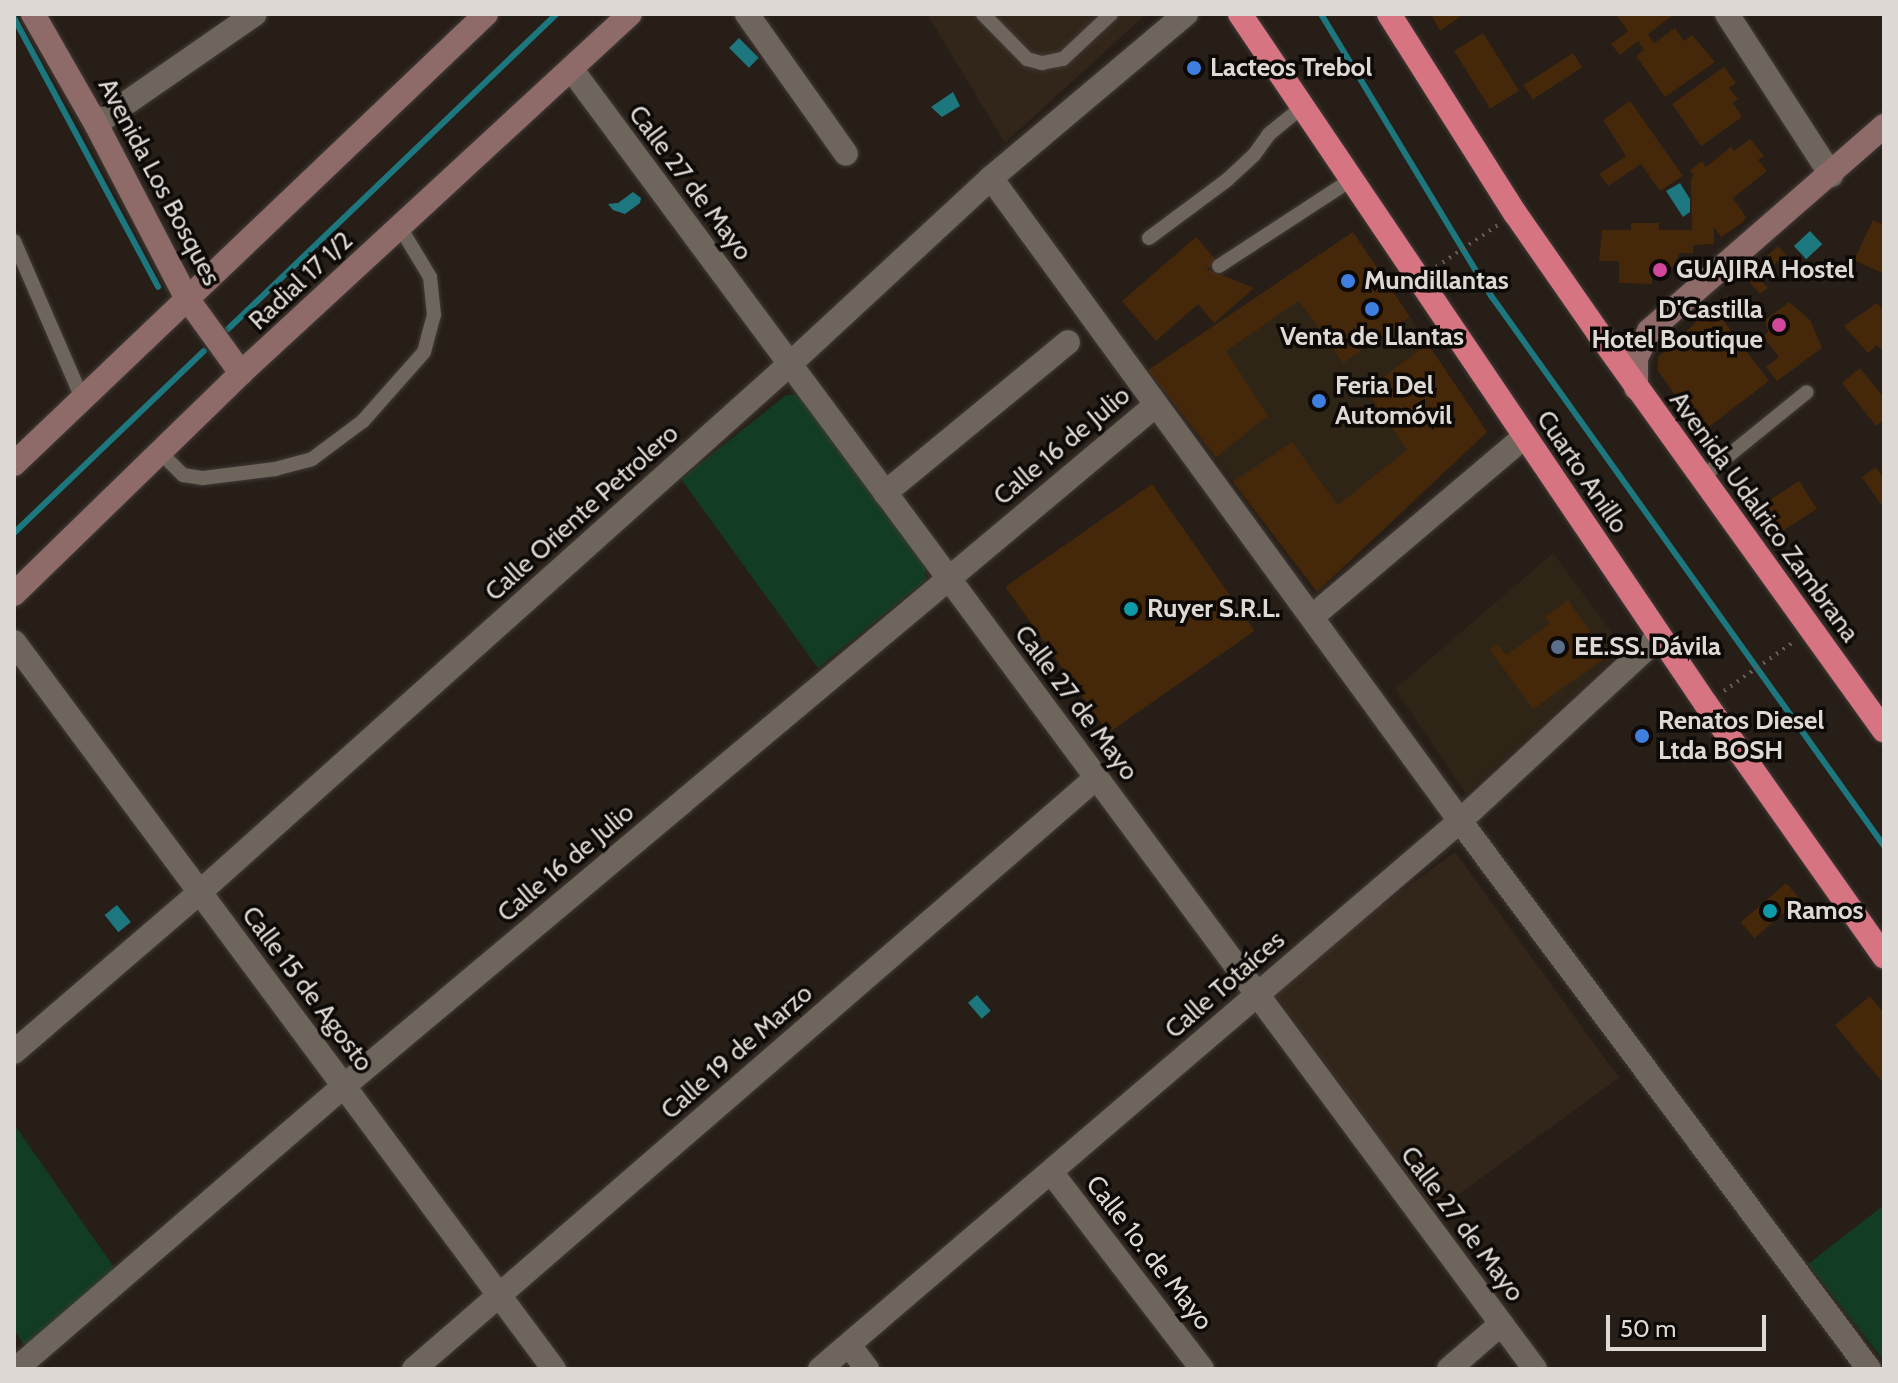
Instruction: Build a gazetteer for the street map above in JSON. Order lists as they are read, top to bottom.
{
  "streets": {
    "highway": ["Cuarto Anillo", "Avenida Udalrico Zambrana"],
    "main road": ["Avenida Los Bosques", "Radial 17 1/2"],
    "street": [
      "Calle 27 de Mayo",
      "Calle 16 de Julio",
      "Calle Oriente Petrolero",
      "Calle Totaíces",
      "Calle 15 de Agosto",
      "Calle 19 de Marzo",
      "Calle 1o. de Mayo"
    ]
  },
  "crossings": [
    ["Avenida Los Bosques", "Radial 17 1/2"],
    ["Calle 27 de Mayo", "Radial 17 1/2"],
    ["Calle 27 de Mayo", "Calle 16 de Julio"],
    ["Calle 27 de Mayo", "Calle Oriente Petrolero"],
    ["Calle 27 de Mayo", "Calle Totaíces"],
    ["Calle 27 de Mayo", "Calle 19 de Marzo"],
    ["Calle 16 de Julio", "Calle 15 de Agosto"],
    ["Cuarto Anillo", "Calle Totaíces"],
    ["Calle Oriente Petrolero", "Calle 15 de Agosto"],
    ["Calle Totaíces", "Calle 1o. de Mayo"],
    ["Calle 15 de Agosto", "Calle 19 de Marzo"]
  ],
  "places": [
    "Lacteos Trebol",
    "GUAJIRA Hostel",
    "Mundillantas",
    "Venta de Llantas",
    "D'Castilla Hotel Boutique",
    "Feria Del Automóvil",
    "Ruyer S.R.L.",
    "EE.SS. Dávila",
    "Renatos Diesel Ltda BOSH",
    "Ramos"
  ],
  "scale_bar": "50 m"
}
